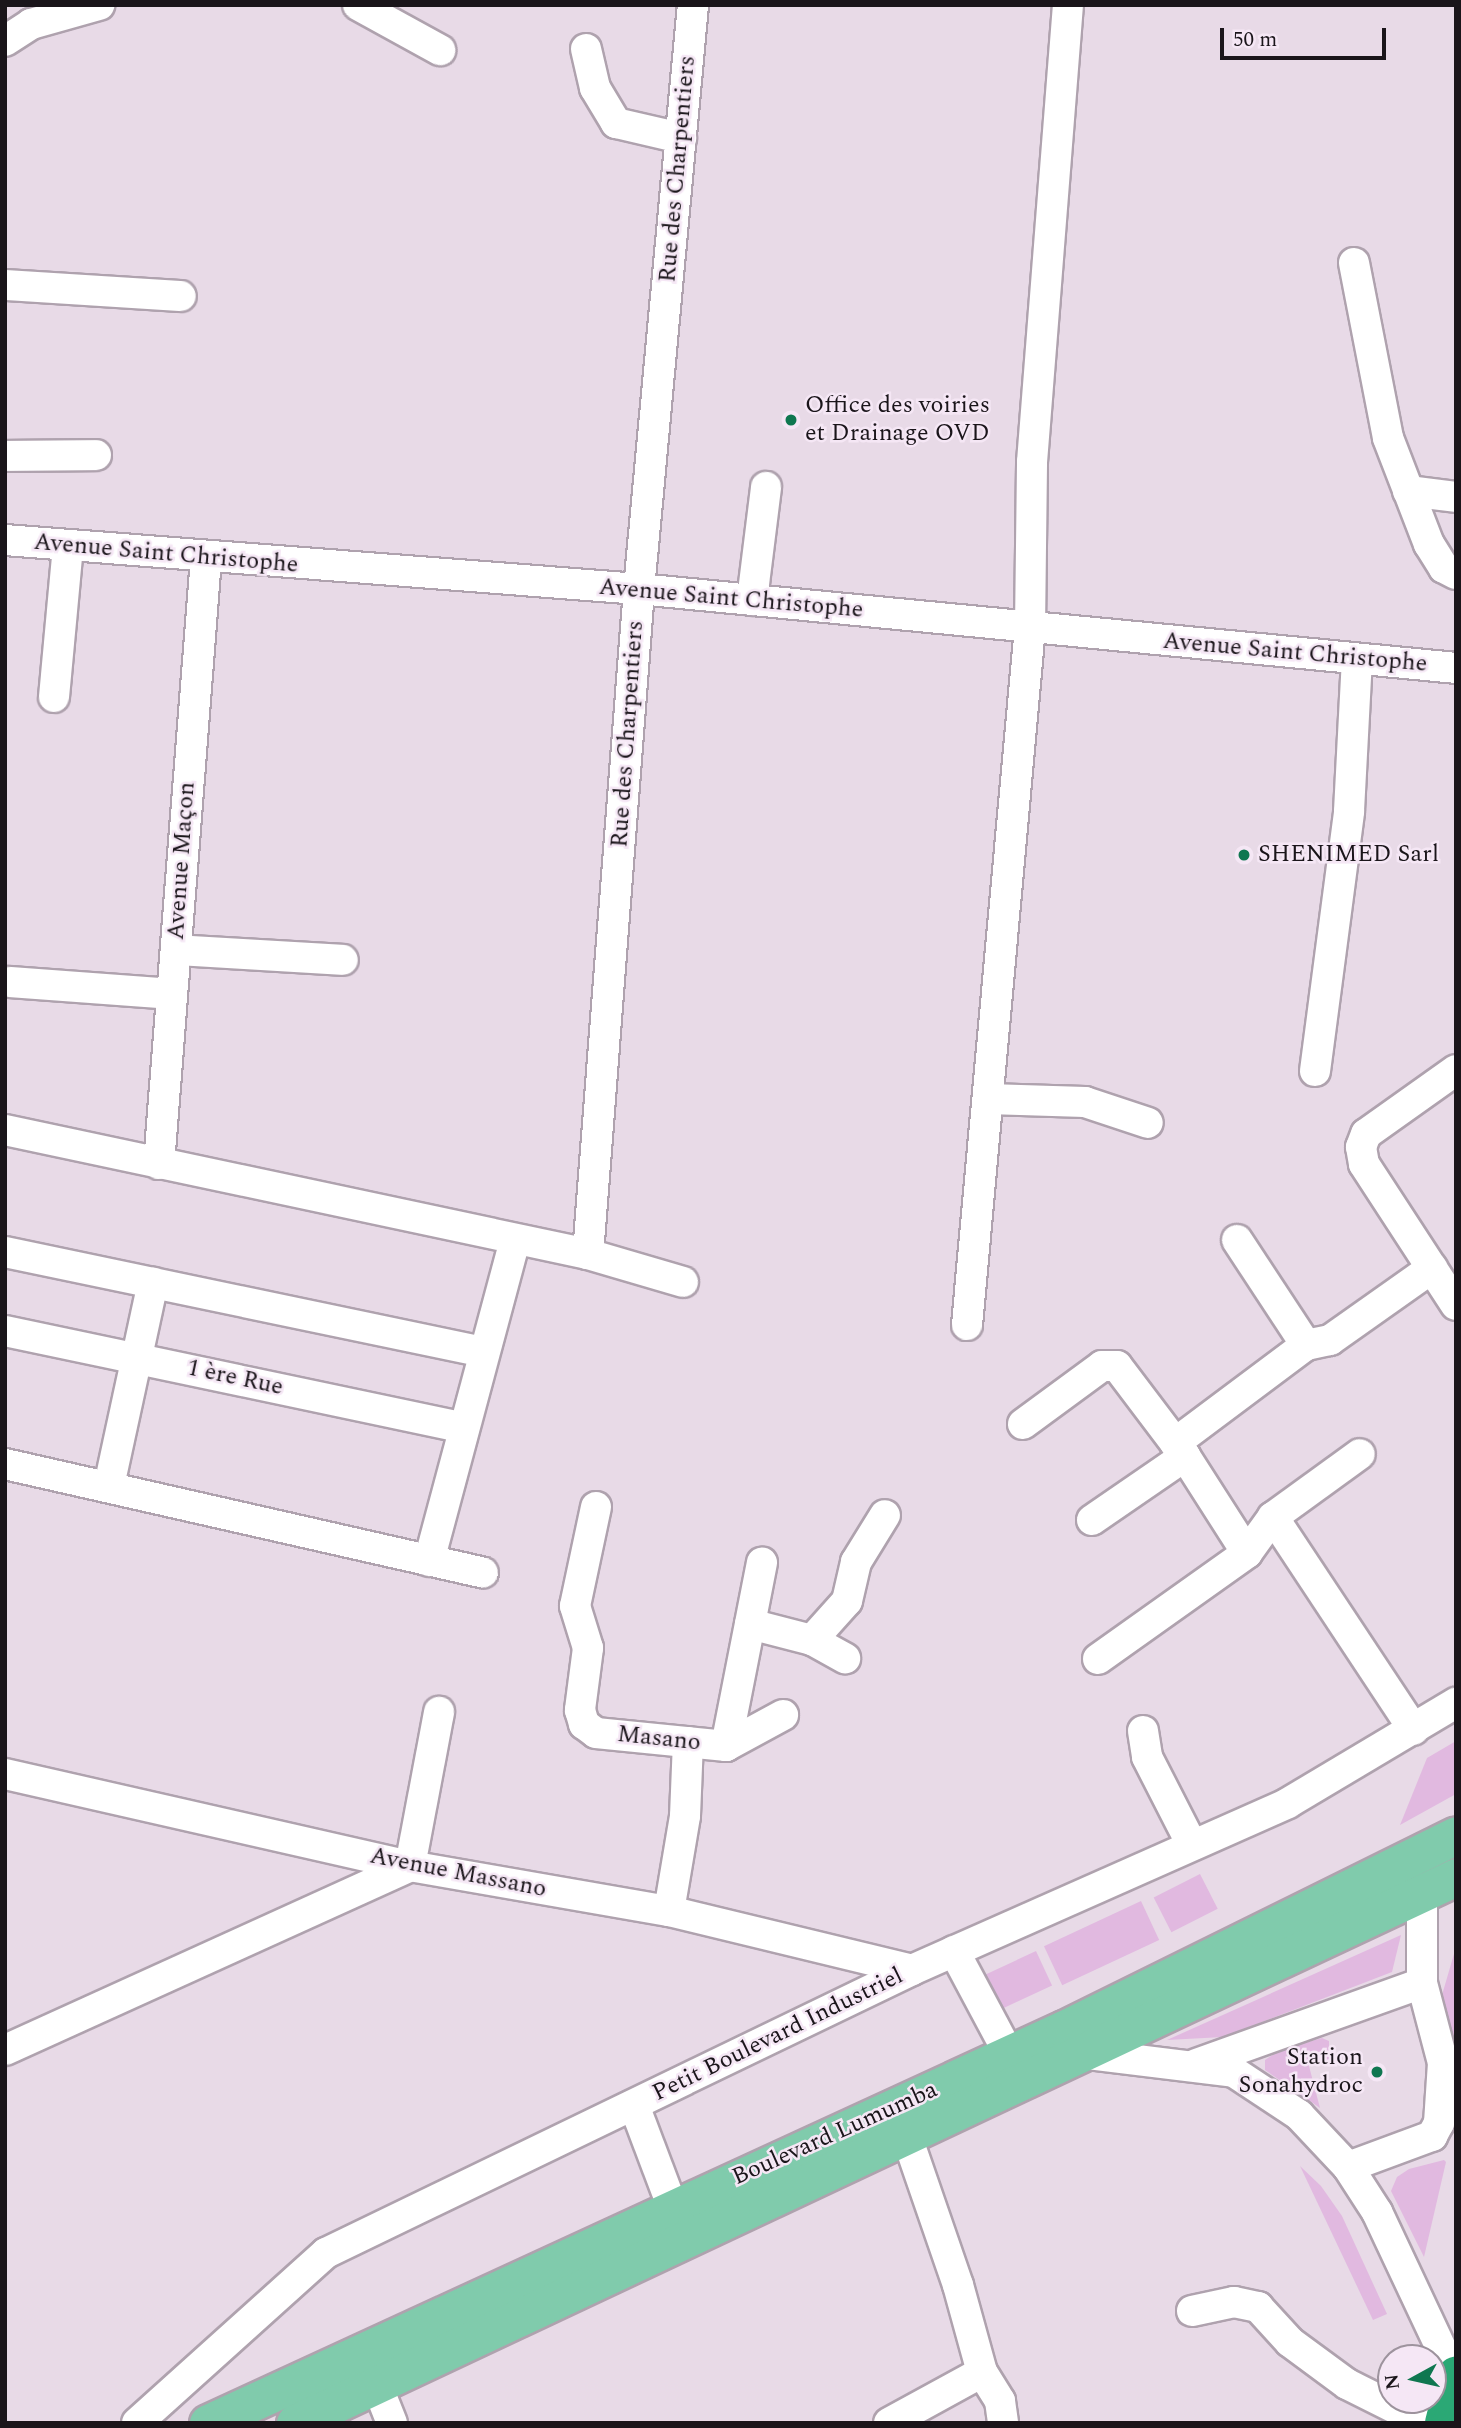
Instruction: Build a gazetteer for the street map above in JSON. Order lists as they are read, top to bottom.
{
  "streets": {
    "main road": ["Boulevard Lumumba"],
    "street": [
      "Rue des Charpentiers",
      "Avenue Saint Christophe",
      "Avenue Maçon",
      "1 ère Rue",
      "Masano",
      "Avenue Massano",
      "Petit Boulevard Industriel"
    ]
  },
  "crossings": [
    ["Rue des Charpentiers", "Avenue Saint Christophe"],
    ["Avenue Saint Christophe", "Avenue Maçon"],
    ["Avenue Massano", "Petit Boulevard Industriel"]
  ],
  "places": ["Office des voiries et Drainage OVD", "SHENIMED Sarl", "Station Sonahydroc"],
  "scale_bar": "50 m",
  "north": "left"
}
